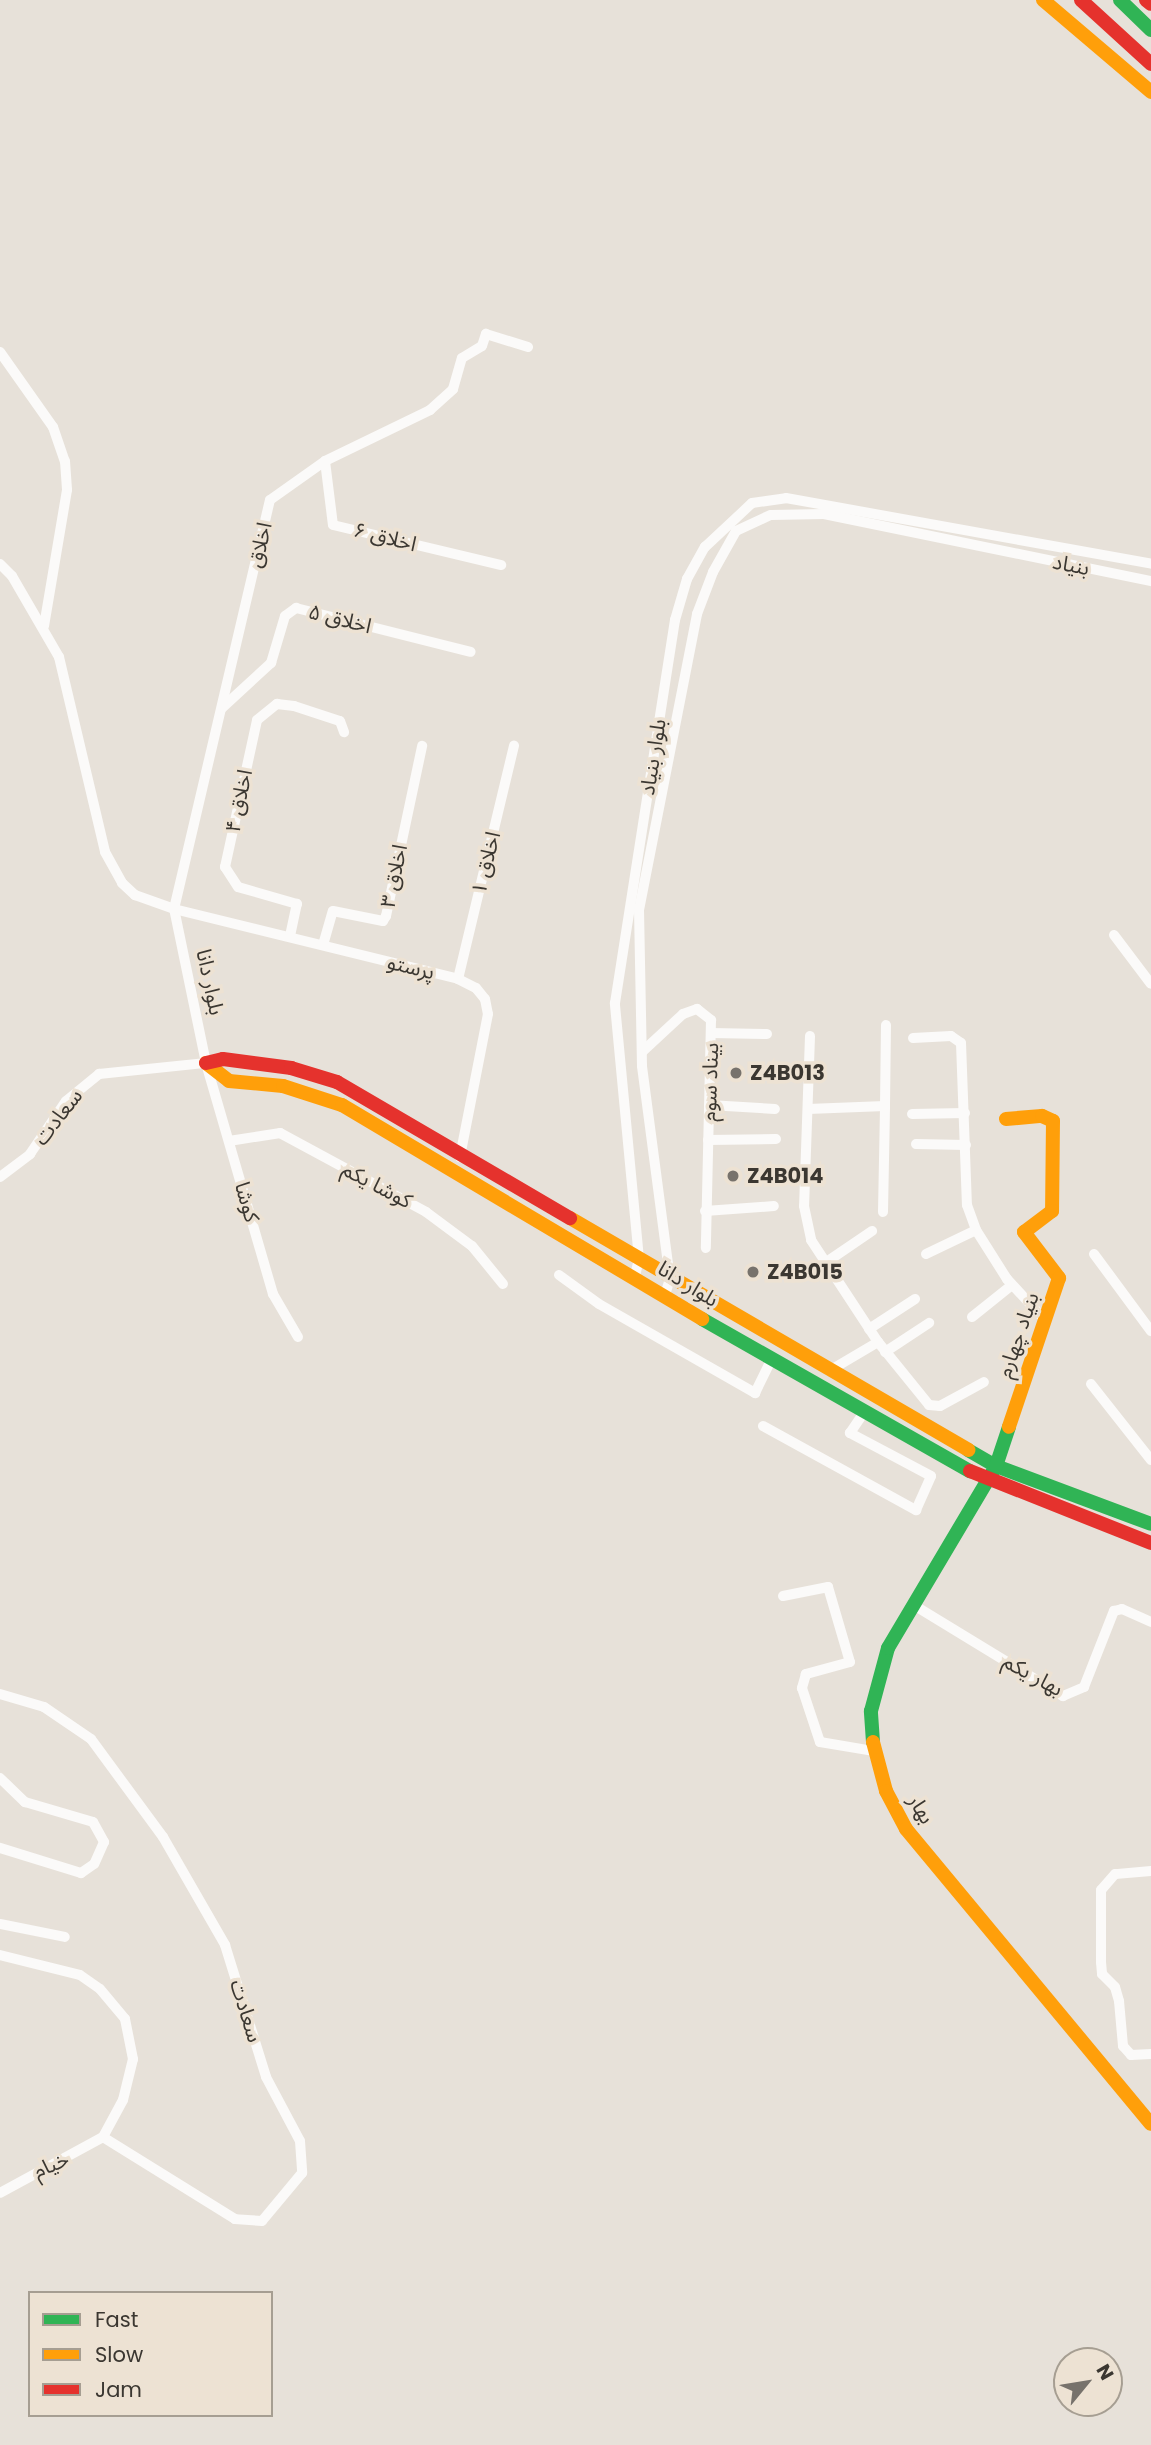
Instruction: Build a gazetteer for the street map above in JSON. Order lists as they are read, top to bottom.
{
  "streets": {
    "street": [
      "اخلاق ۶",
      "اخلاق",
      "بنیاد",
      "اخلاق ۵",
      "بلوار بنیاد",
      "اخلاق ۴",
      "اخلاق ۱",
      "اخلاق ۳",
      "پرستو",
      "بلوار دانا",
      "بیناد سوم",
      "سعادت",
      "کوشا یکم",
      "کوشا",
      "بنیاد چهارم",
      "بهار یکم",
      "بهار",
      "خیام"
    ]
  },
  "crossings": [
    ["اخلاق ۶", "اخلاق"],
    ["اخلاق", "اخلاق ۵"],
    ["اخلاق", "پرستو"],
    ["اخلاق", "بلوار دانا"],
    ["بنیاد", "بلوار بنیاد"],
    ["بلوار بنیاد", "بلوار دانا"],
    ["بلوار بنیاد", "بیناد سوم"],
    ["اخلاق ۴", "پرستو"],
    ["اخلاق ۱", "پرستو"],
    ["اخلاق ۳", "پرستو"],
    ["پرستو", "بلوار دانا"],
    ["بلوار دانا", "سعادت"],
    ["بلوار دانا", "کوشا"],
    ["بلوار دانا", "بنیاد چهارم"],
    ["بلوار دانا", "بهار"],
    ["سعادت", "کوشا"],
    ["سعادت", "خیام"],
    ["کوشا یکم", "کوشا"],
    ["بنیاد چهارم", "بهار"],
    ["بهار یکم", "بهار"]
  ],
  "places": ["Z4B013", "Z4B014", "Z4B015"],
  "legend": ["Fast", "Slow", "Jam"],
  "north": "top right"
}
